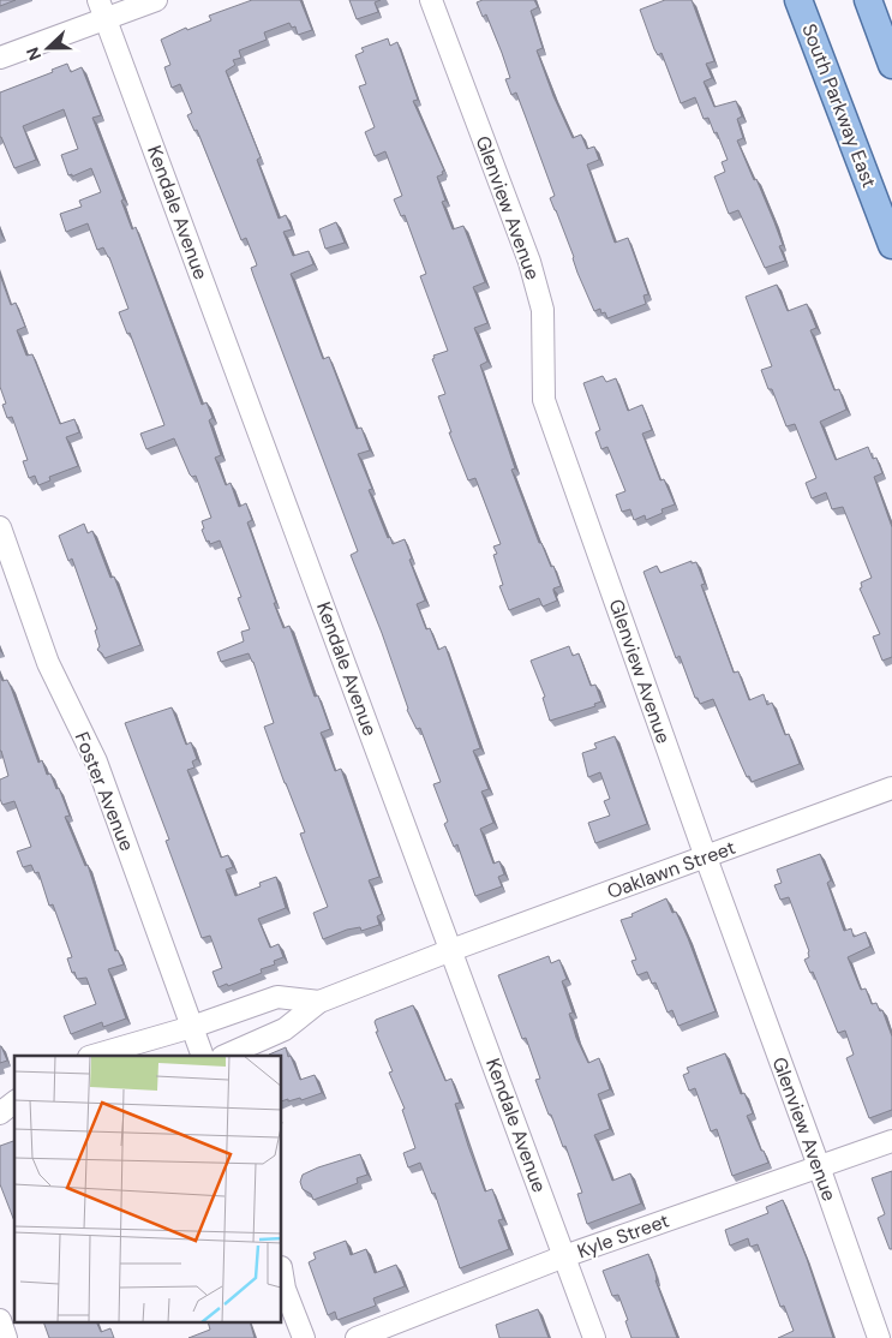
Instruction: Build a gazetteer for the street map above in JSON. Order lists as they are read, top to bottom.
{
  "streets": {
    "main road": ["South Parkway East"],
    "street": [
      "Glenview Avenue",
      "Kendale Avenue",
      "Foster Avenue",
      "Oaklawn Street",
      "Kyle Street"
    ]
  },
  "crossings": [
    ["Glenview Avenue", "Oaklawn Street"],
    ["Glenview Avenue", "Kyle Street"],
    ["Kendale Avenue", "Oaklawn Street"],
    ["Kendale Avenue", "Kyle Street"]
  ],
  "north": "left"
}
